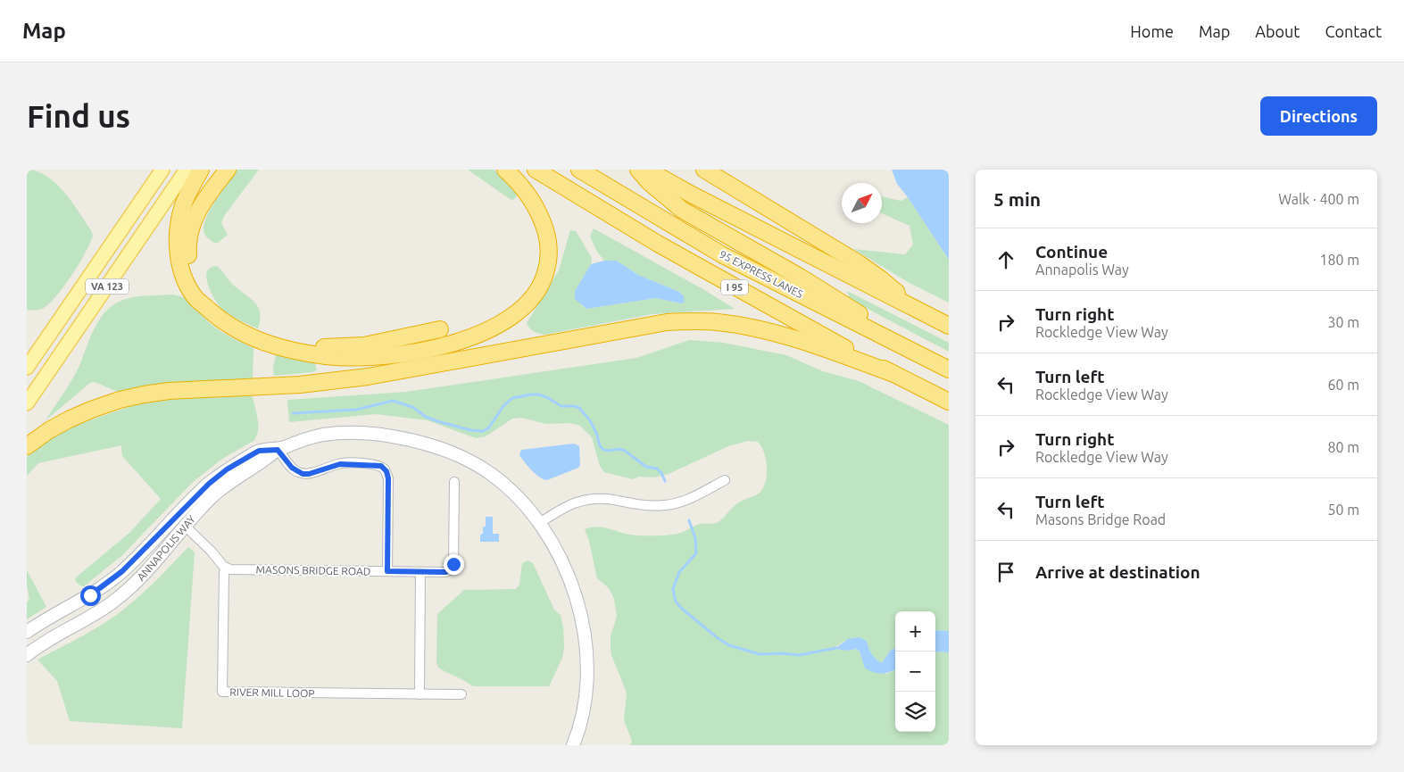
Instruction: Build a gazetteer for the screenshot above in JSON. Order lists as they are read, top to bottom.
{
  "streets": {
    "highway": ["95 EXPRESS LANES", "I 95"],
    "main road": ["VA 123"],
    "street": ["ANNAPOLIS WAY", "MASONS BRIDGE ROAD", "RIVER MILL LOOP"]
  },
  "crossings": [
    ["MASONS BRIDGE ROAD", "RIVER MILL LOOP"]
  ],
  "north": "top right",
  "page": {
    "header": "Map",
    "nav": [
      "Home",
      "Map",
      "About",
      "Contact"
    ],
    "buttons": "Directions",
    "title": "Find us",
    "heading": ["5 min", "Walk · 400 m"],
    "list": [
      ["Continue", "Annapolis Way", "180 m"],
      ["Turn right", "Rockledge View Way", "30 m"],
      ["Turn left", "Rockledge View Way", "60 m"],
      ["Turn right", "Rockledge View Way", "80 m"],
      ["Turn left", "Masons Bridge Road", "50 m"],
      "Arrive at destination"
    ],
    "map_buttons": ["+", "−"]
  }
}
